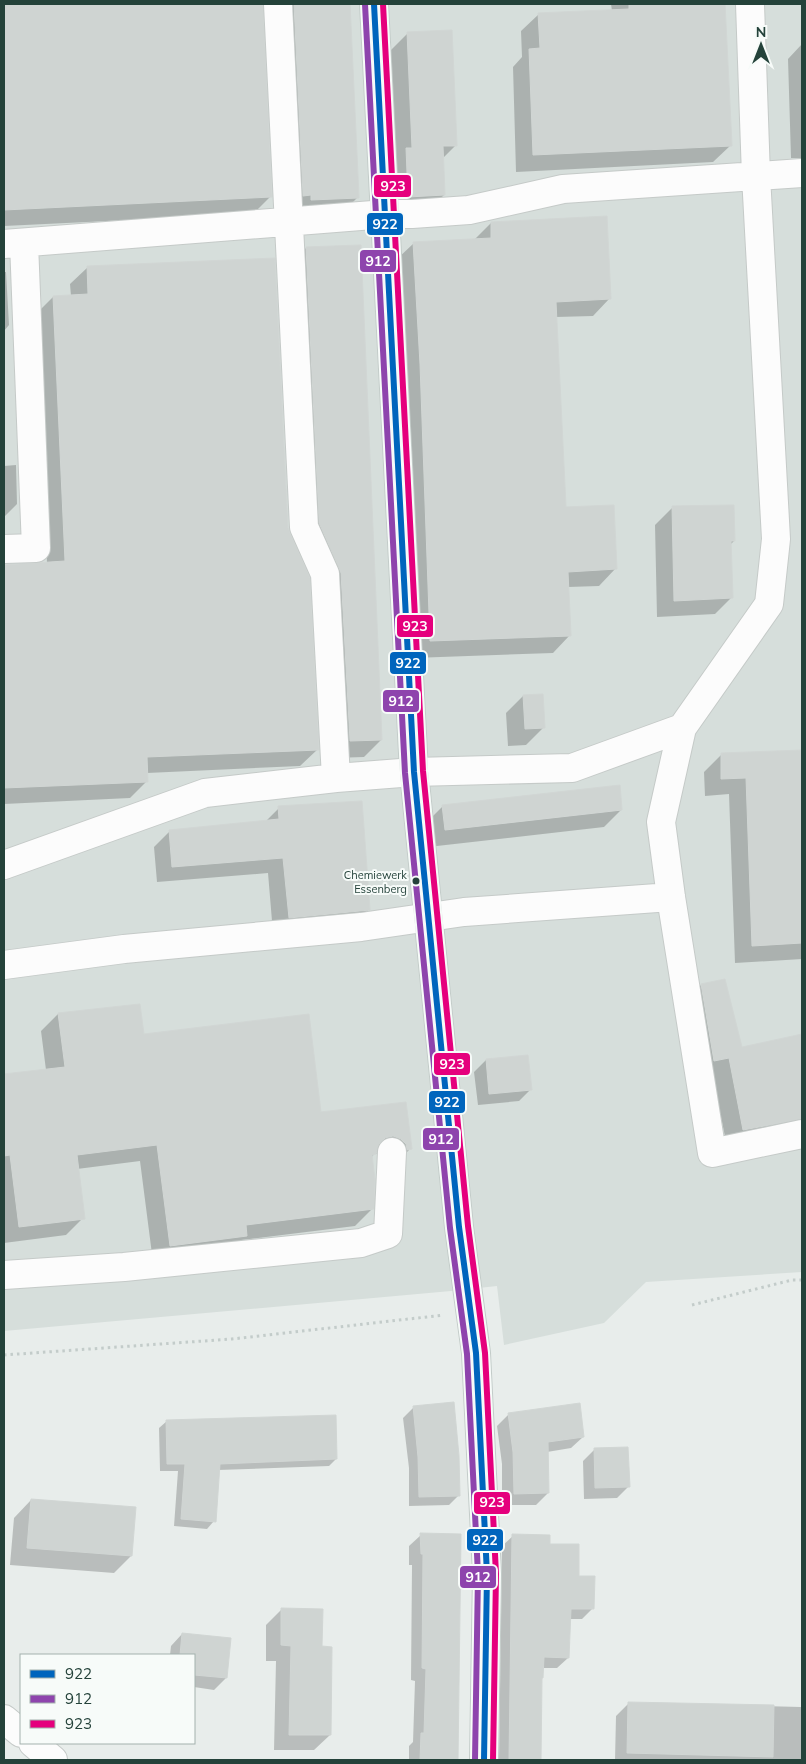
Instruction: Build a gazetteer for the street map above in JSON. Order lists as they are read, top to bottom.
{
  "places": ["Chemiewerk Essenberg"],
  "lines": ["transit line 922", "transit line 912", "transit line 923"],
  "legend": ["922", "912", "923"],
  "north": "top"
}
